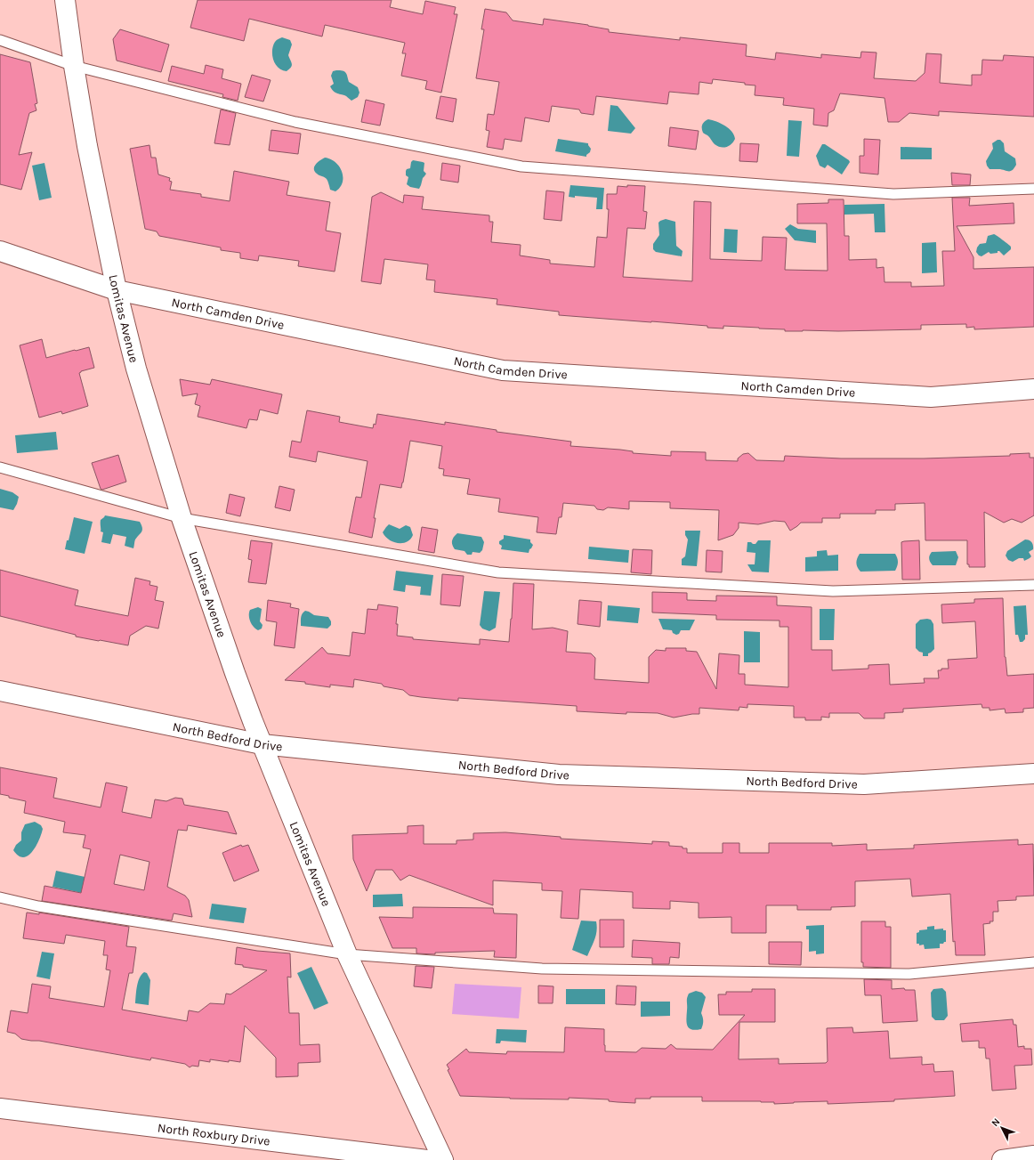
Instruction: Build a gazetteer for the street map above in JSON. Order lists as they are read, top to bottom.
{
  "streets": {
    "street": [
      "North Camden Drive",
      "Lomitas Avenue",
      "North Bedford Drive",
      "North Roxbury Drive"
    ]
  },
  "crossings": [
    ["North Camden Drive", "Lomitas Avenue"],
    ["Lomitas Avenue", "North Bedford Drive"]
  ],
  "north": "top left"
}
